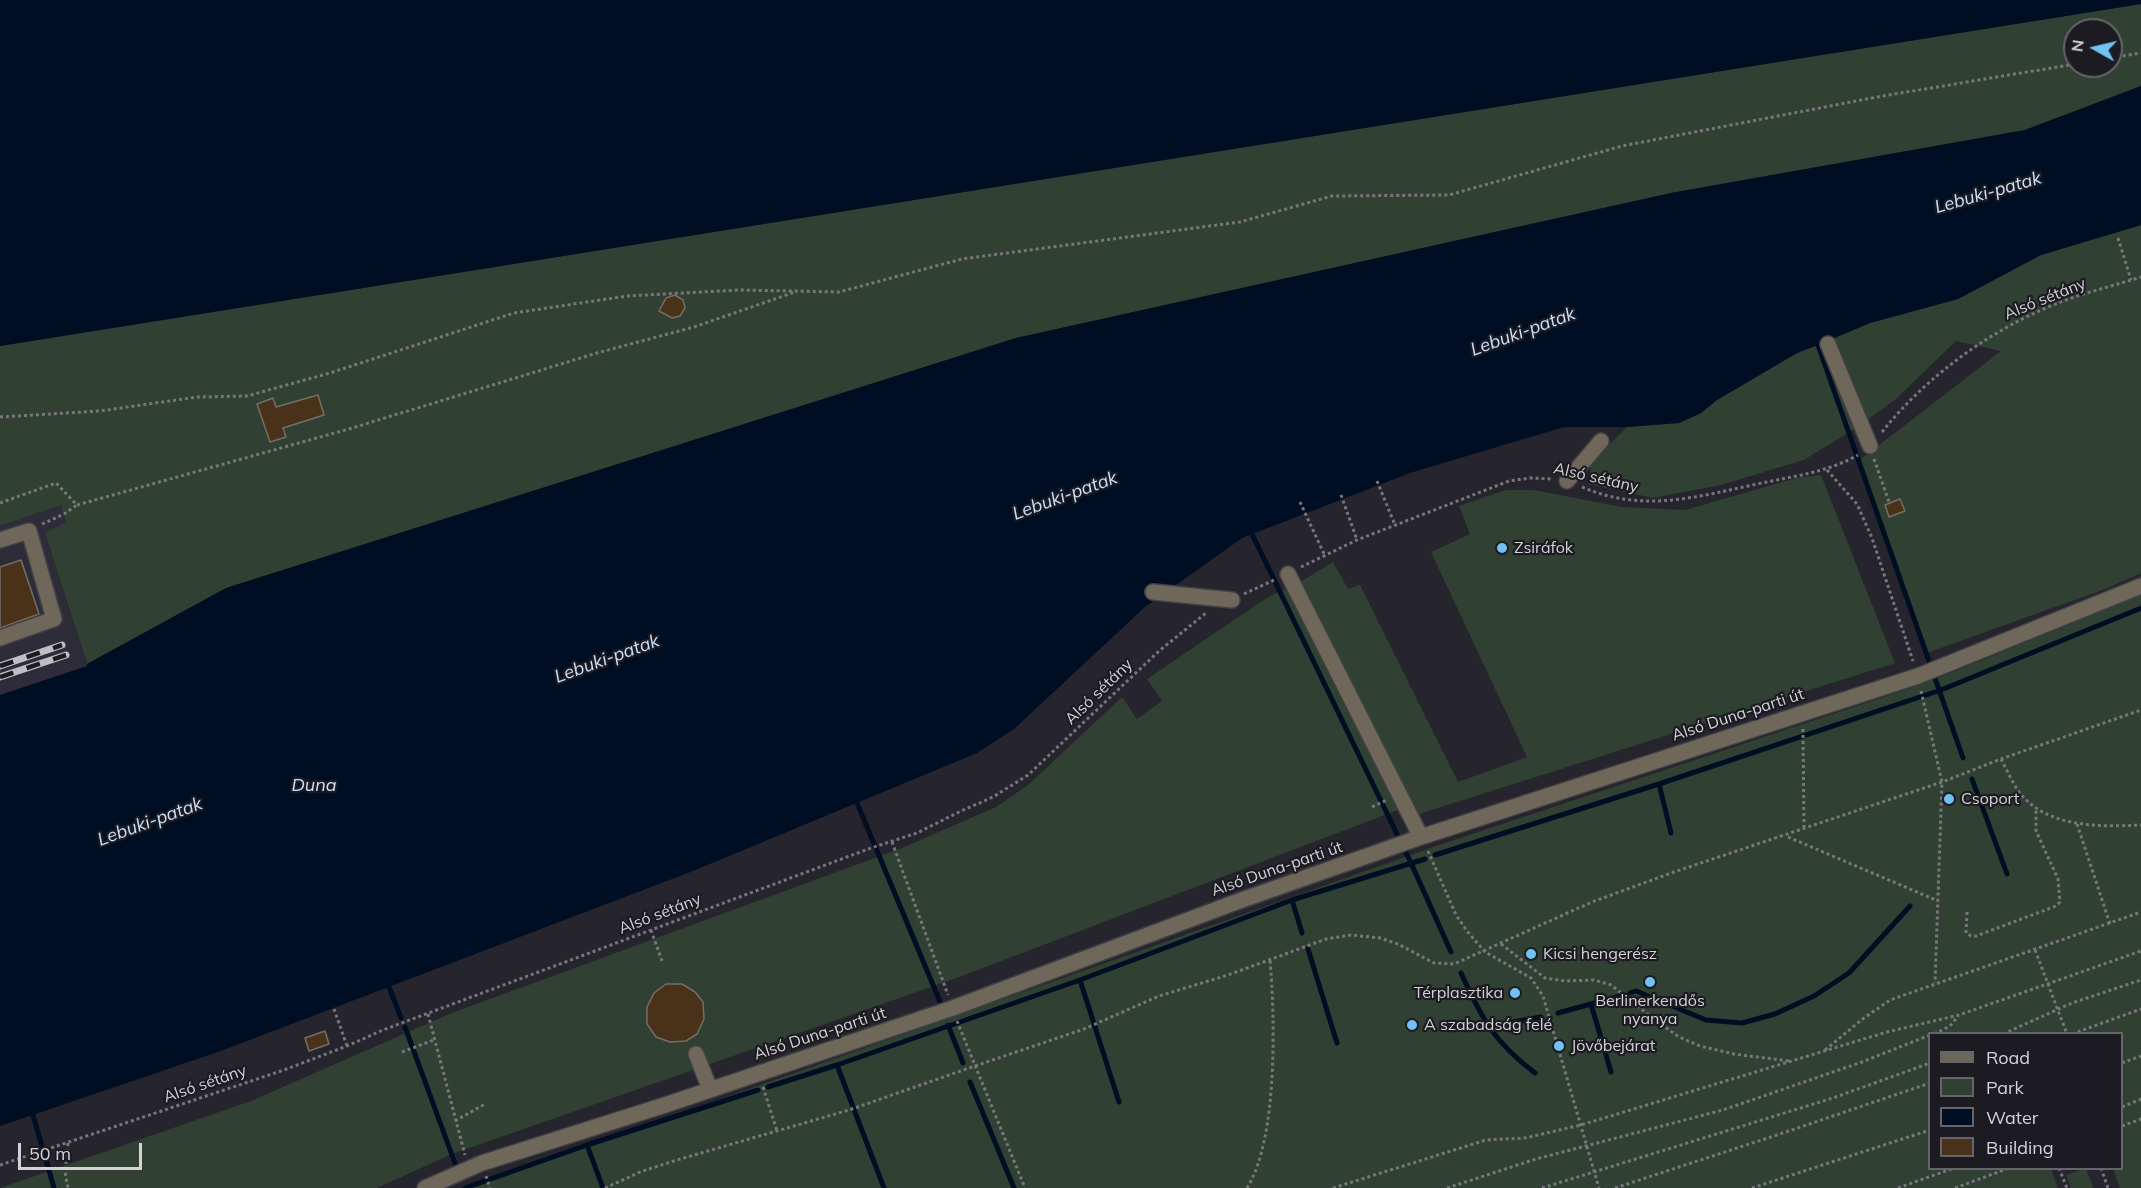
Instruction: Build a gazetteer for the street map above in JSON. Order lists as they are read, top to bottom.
{
  "streets": {
    "street": ["Alsó Duna-parti út"],
    "path": ["Alsó sétány"]
  },
  "water": ["Lebuki-patak", "Duna"],
  "places": [
    "Zsiráfok",
    "Csoport",
    "Kicsi hengerész",
    "Berlinerkendős nyanya",
    "Térplasztika",
    "A szabadság felé",
    "Jövőbejárat"
  ],
  "legend": [
    "Road",
    "Park",
    "Water",
    "Building"
  ],
  "scale_bar": "50 m",
  "north": "left"
}
